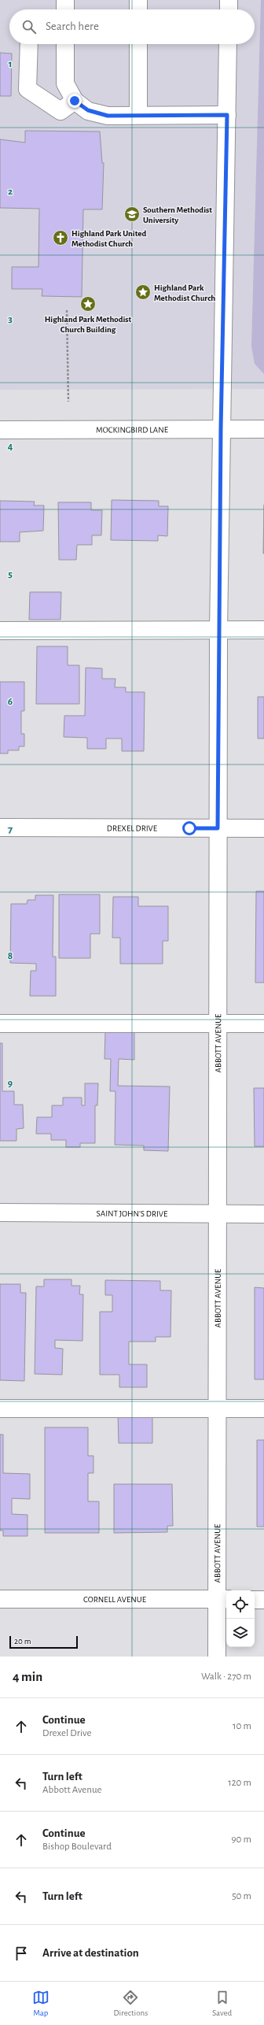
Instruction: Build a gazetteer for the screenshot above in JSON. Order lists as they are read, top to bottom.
{
  "streets": {
    "street": [
      "MOCKINGBIRD LANE",
      "DREXEL DRIVE",
      "ABBOTT AVENUE",
      "SAINT JOHN'S DRIVE",
      "CORNELL AVENUE"
    ]
  },
  "crossings": [
    ["MOCKINGBIRD LANE", "ABBOTT AVENUE"],
    ["DREXEL DRIVE", "ABBOTT AVENUE"],
    ["ABBOTT AVENUE", "SAINT JOHN'S DRIVE"],
    ["ABBOTT AVENUE", "CORNELL AVENUE"]
  ],
  "places": {
    "school or university": ["Southern Methodist University"],
    "church": ["Highland Park United Methodist Church"],
    "place": ["Highland Park Methodist Church", "Highland Park Methodist Church Building"]
  },
  "scale_bar": "20 m",
  "page": {
    "search": "Search here",
    "scale": "20 m",
    "heading": ["4 min", "Walk · 270 m"],
    "list": [
      ["Continue", "Drexel Drive", "10 m"],
      ["Turn left", "Abbott Avenue", "120 m"],
      ["Continue", "Bishop Boulevard", "90 m"],
      ["Turn left", "50 m"],
      "Arrive at destination"
    ],
    "nav": ["Map", "Directions", "Saved"]
  },
  "grid": {
    "rows": [
      "1",
      "2",
      "3",
      "4",
      "5",
      "6",
      "7",
      "8",
      "9"
    ]
  }
}
